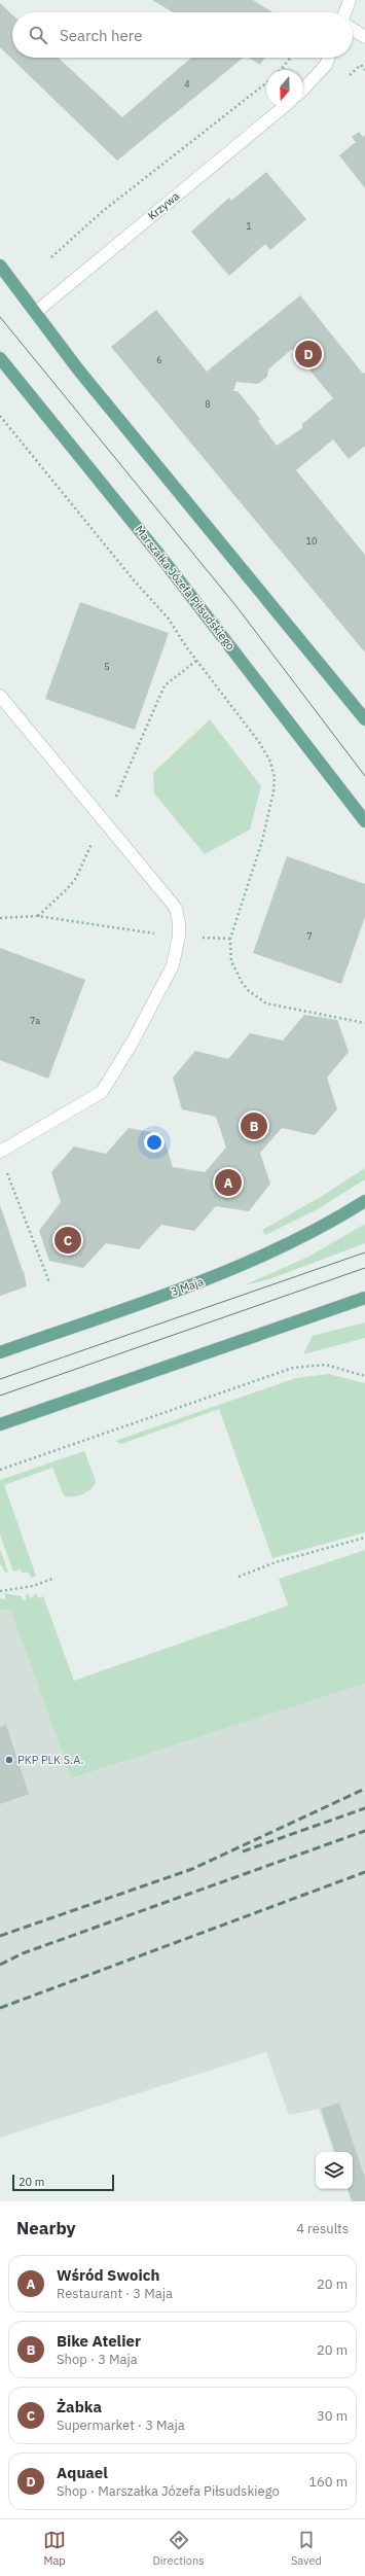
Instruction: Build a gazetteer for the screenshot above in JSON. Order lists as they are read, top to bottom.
{
  "streets": {
    "main road": ["Marszałka Józefa Piłsudskiego", "3 Maja"],
    "street": ["Krzywa"]
  },
  "places": ["PKP PLK S.A."],
  "house_numbers": [
    "4",
    "1",
    "6",
    "8",
    "10",
    "5",
    "7",
    "7a"
  ],
  "scale_bar": "20 m",
  "north": "bottom",
  "page": {
    "search": "Search here",
    "pins": [
      "D",
      "B",
      "A",
      "C"
    ],
    "scale": "20 m",
    "heading": ["Nearby", "4 results"],
    "list": [
      {
        "mark": "A",
        "name": "Wśród Swoich",
        "note": "Restaurant · 3 Maja",
        "value": "20 m"
      },
      {
        "mark": "B",
        "name": "Bike Atelier",
        "note": "Shop · 3 Maja",
        "value": "20 m"
      },
      {
        "mark": "C",
        "name": "Żabka",
        "note": "Supermarket · 3 Maja",
        "value": "30 m"
      },
      {
        "mark": "D",
        "name": "Aquael",
        "note": "Shop · Marszałka Józefa Piłsudskiego",
        "value": "160 m"
      }
    ],
    "nav": ["Map", "Directions", "Saved"]
  }
}
